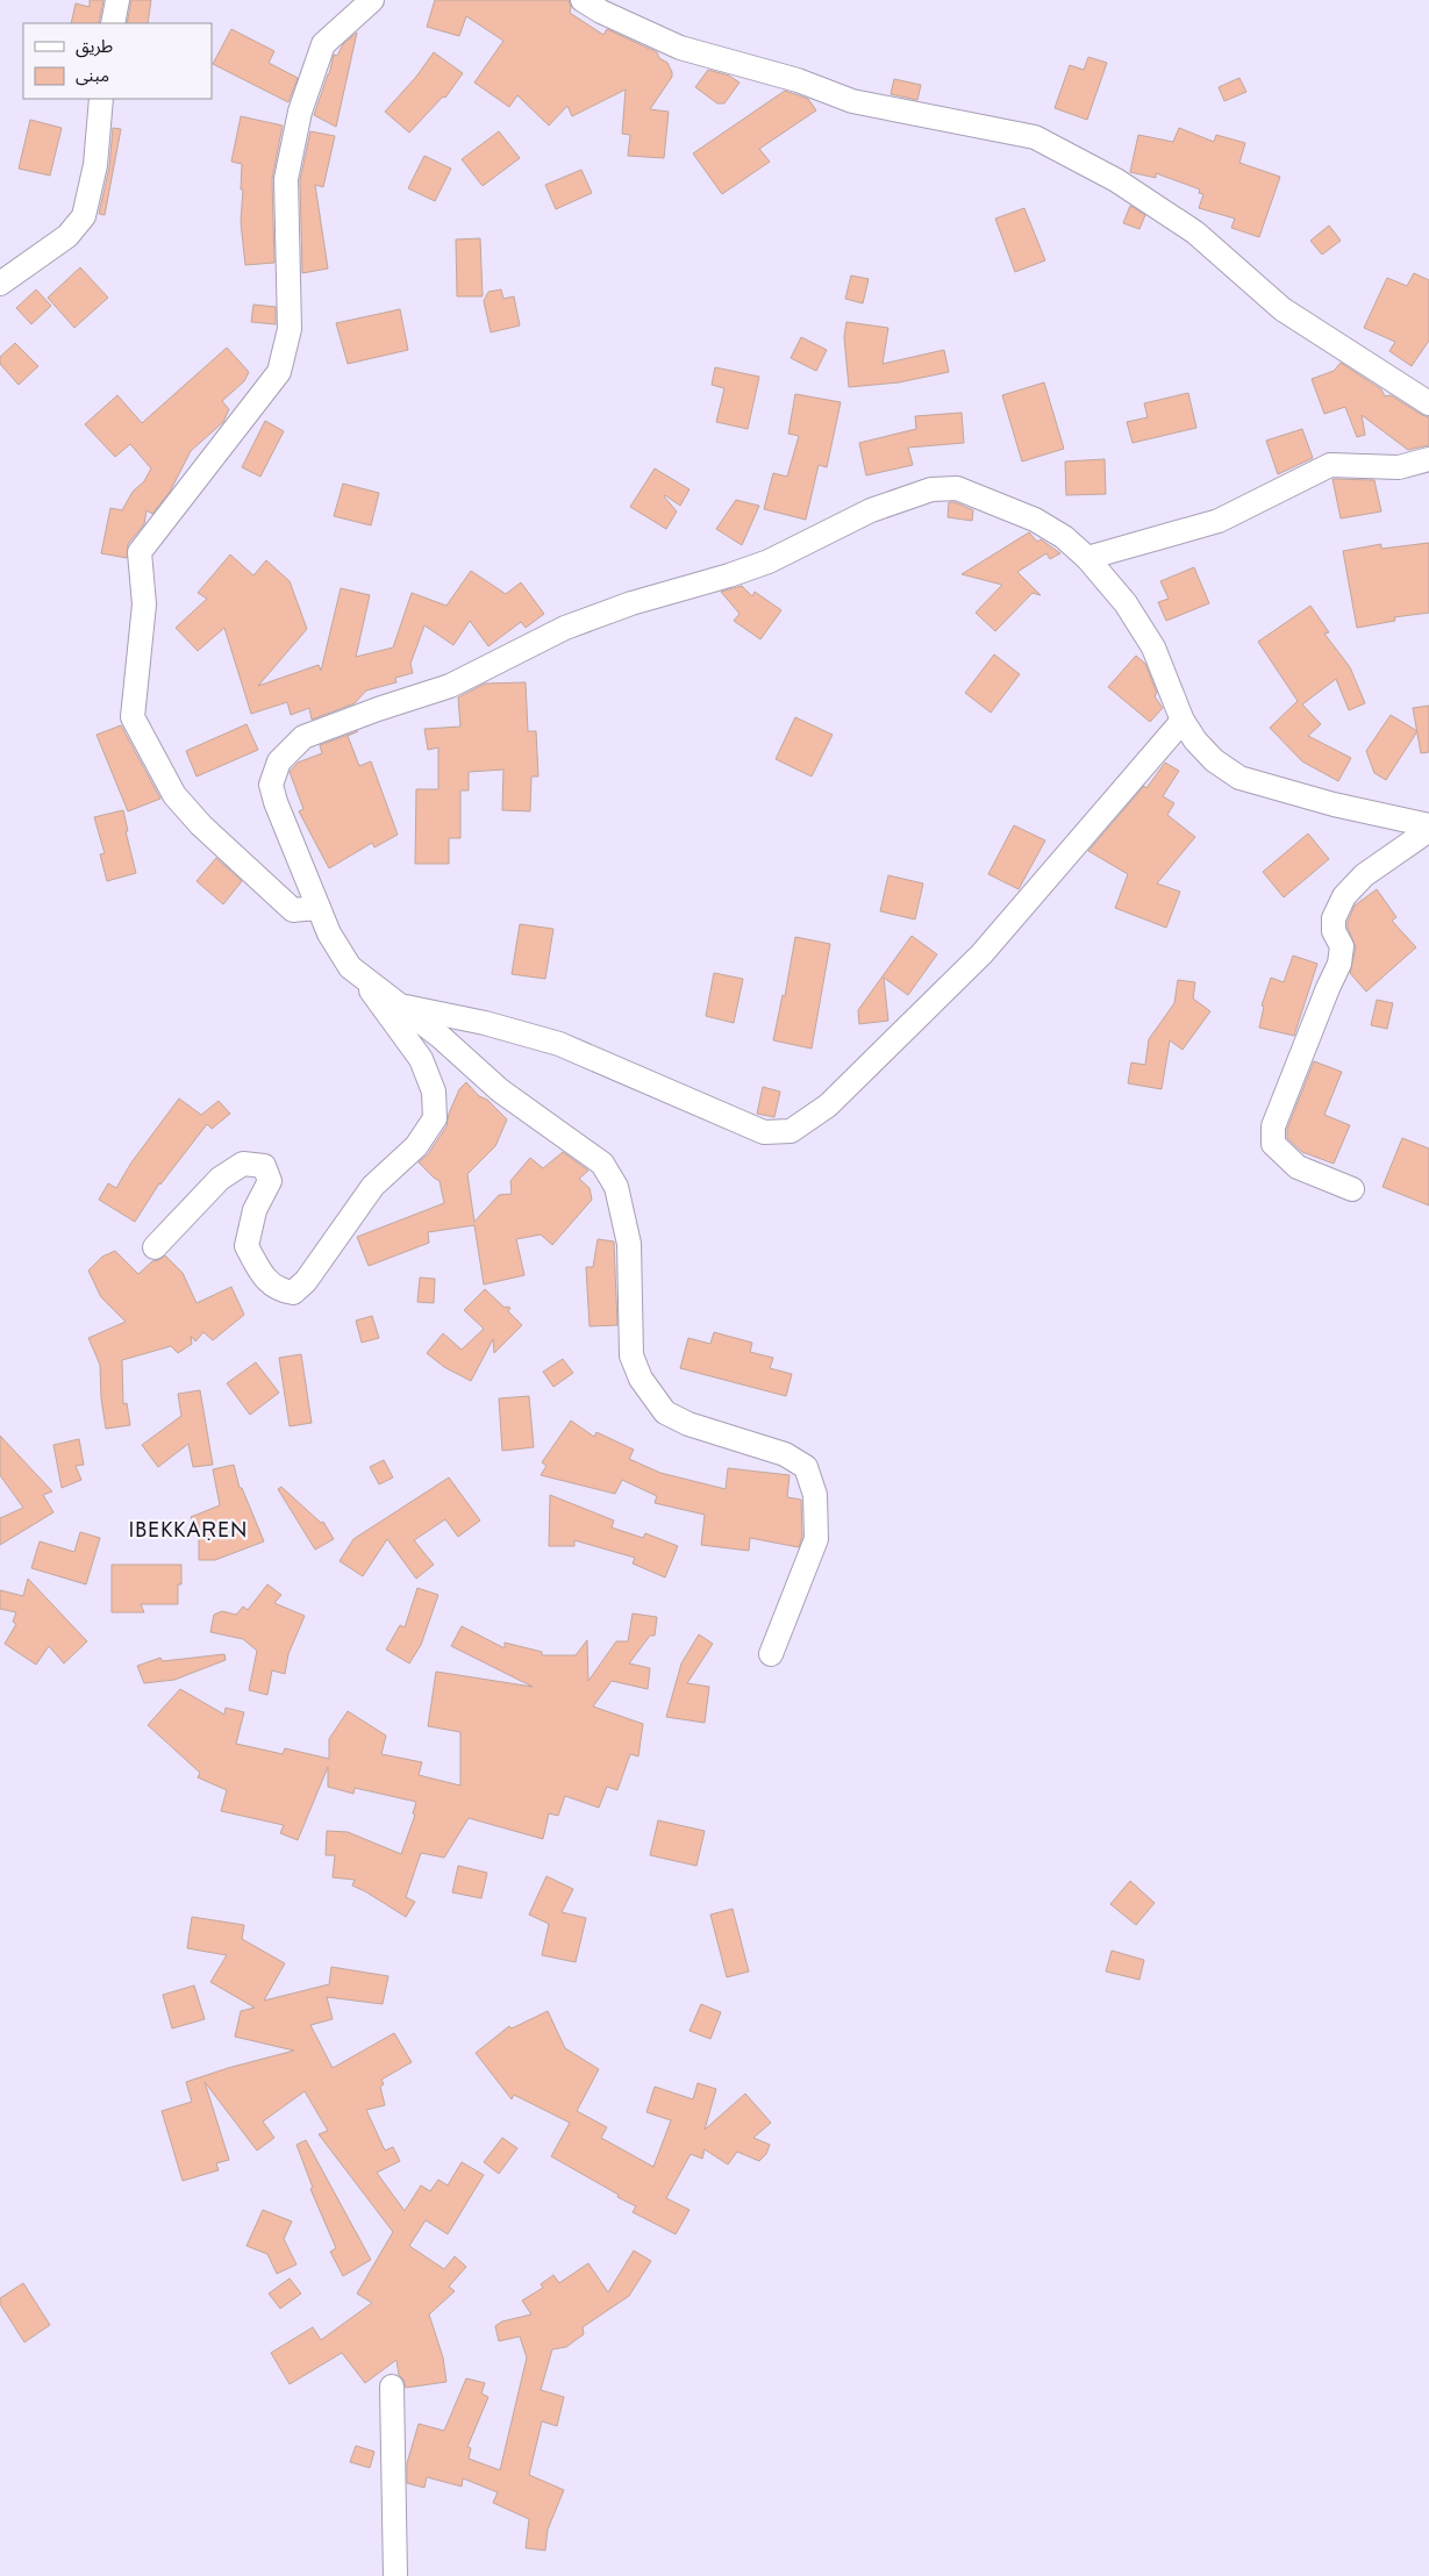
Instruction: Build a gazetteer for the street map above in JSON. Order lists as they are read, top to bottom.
{
  "districts": ["IBEKKAṚEN"],
  "legend": ["طريق", "مبنى"]
}
